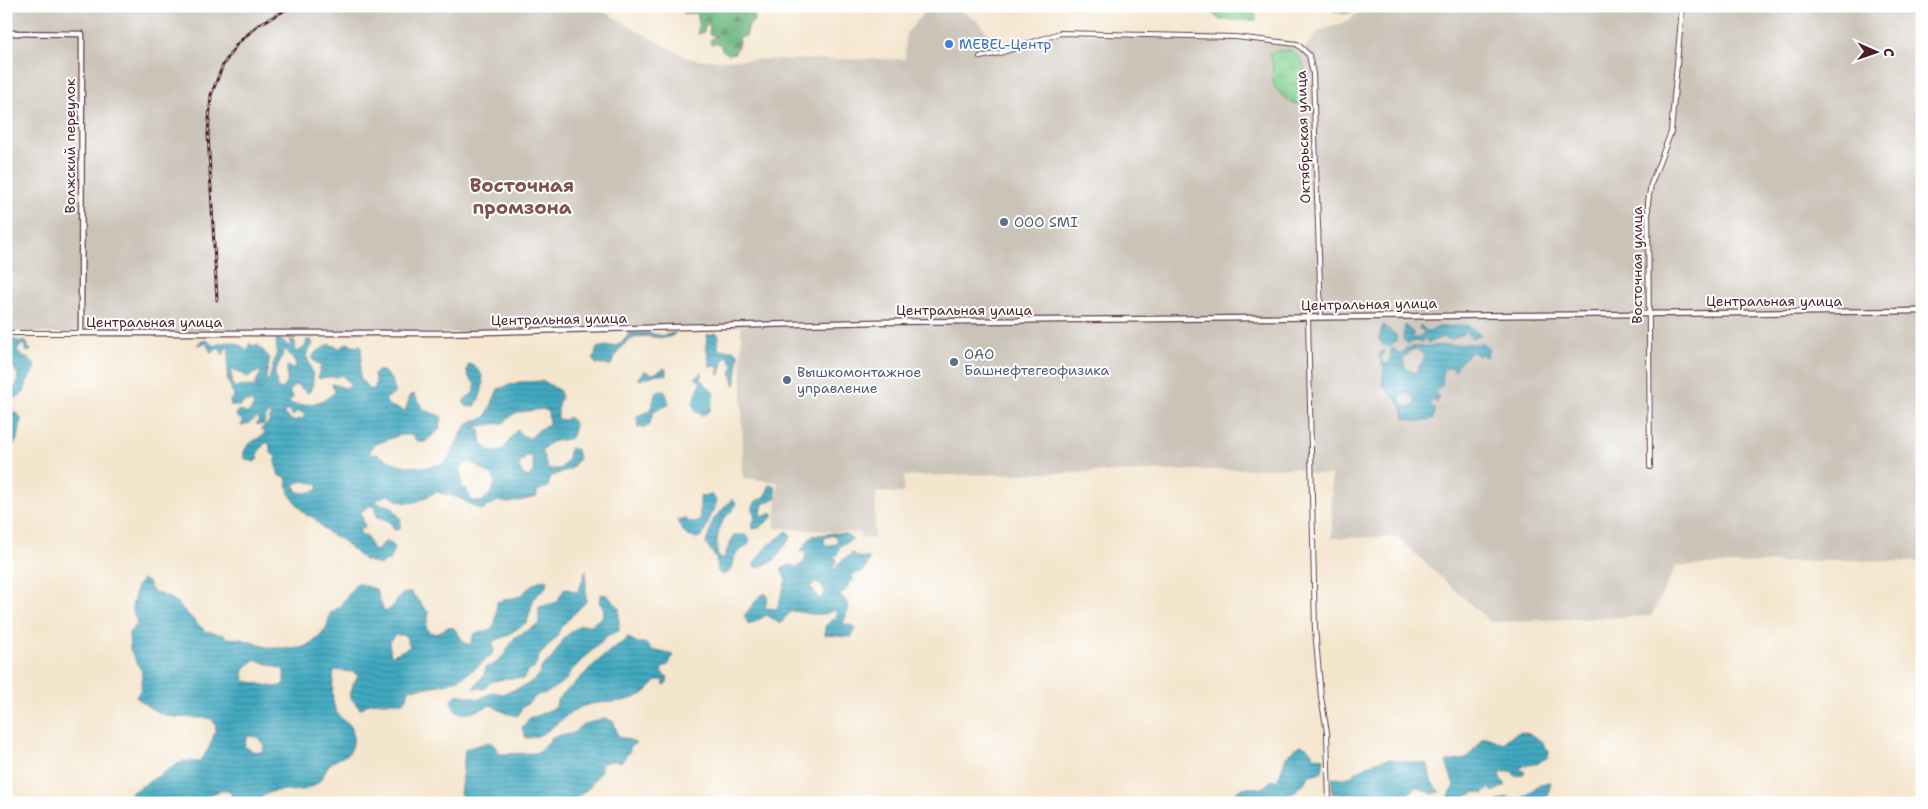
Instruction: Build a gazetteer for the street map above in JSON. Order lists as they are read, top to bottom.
{
  "streets": {
    "street": [
      "Октябрьская улица",
      "Волжский переулок",
      "Восточная улица",
      "Центральная улица"
    ]
  },
  "crossings": [
    ["Октябрьская улица", "Центральная улица"],
    ["Волжский переулок", "Центральная улица"],
    ["Восточная улица", "Центральная улица"]
  ],
  "districts": ["Восточная промзона"],
  "places": [
    "MEBEL-Центр",
    "OOO SMI",
    "ОАО Башнефтегеофизика",
    "Вышкомонтажное управление"
  ],
  "north": "right"
}
